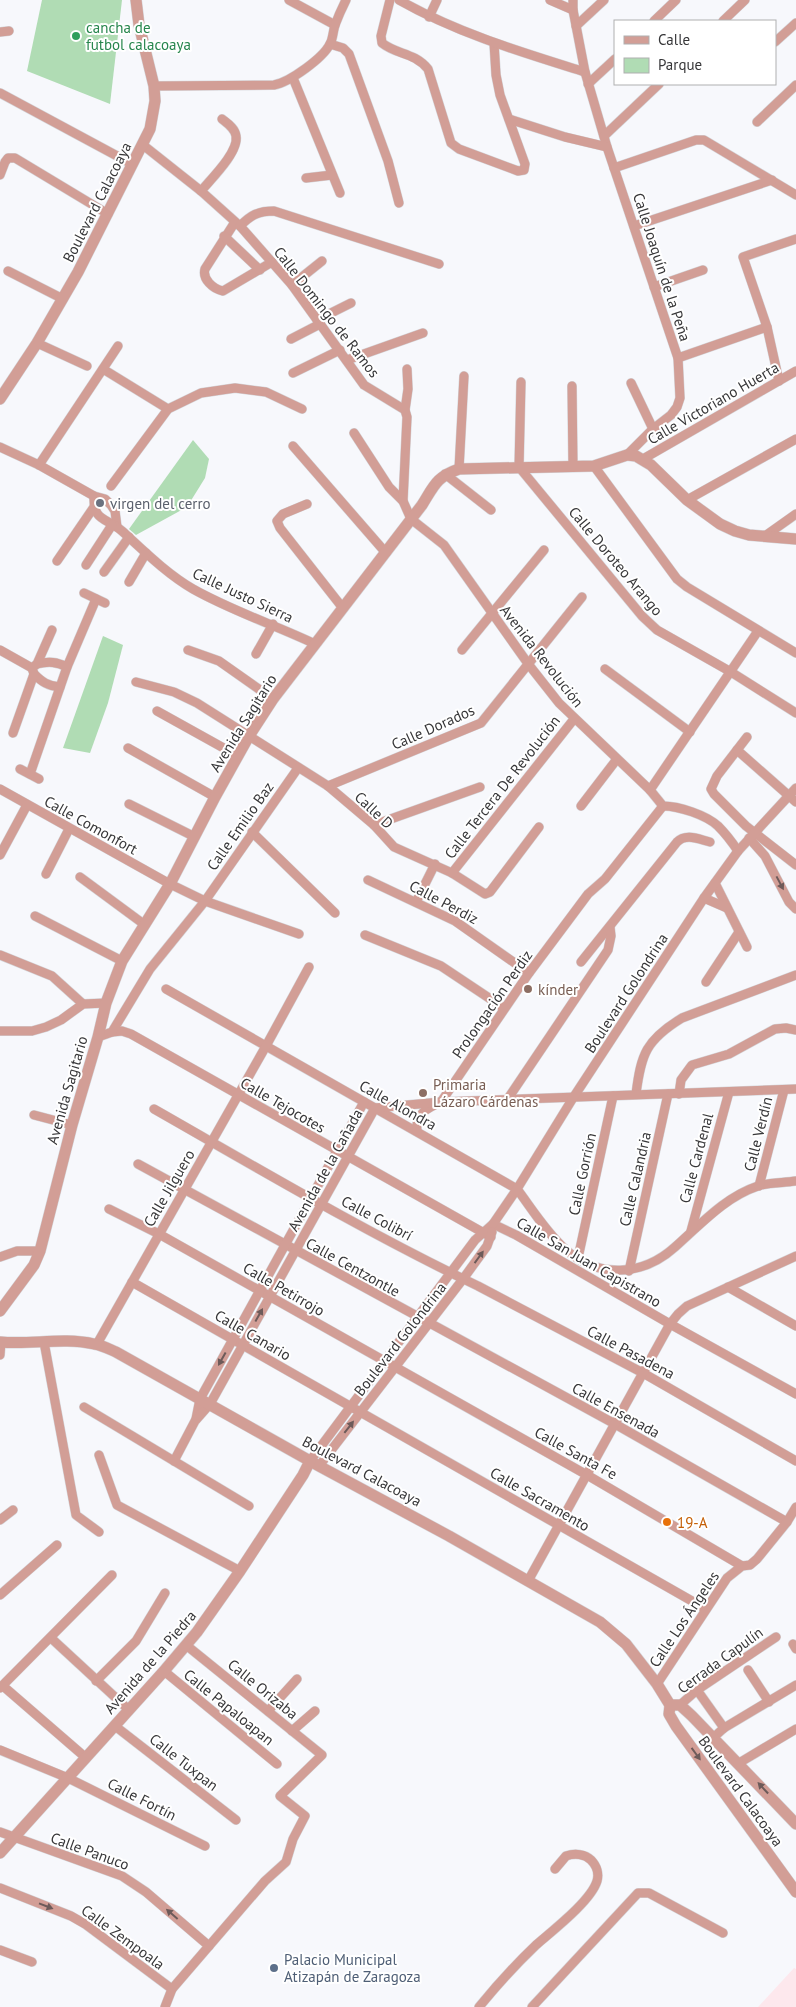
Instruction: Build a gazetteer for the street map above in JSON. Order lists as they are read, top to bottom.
{
  "streets": {
    "street": [
      "Boulevard Calacoaya",
      "Calle Joaquín de la Peña",
      "Calle Domingo de Ramos",
      "Calle Victoriano Huerta",
      "Calle Doroteo Arango",
      "Calle Justo Sierra",
      "Avenida Revolución",
      "Avenida Sagitario",
      "Calle Dorados",
      "Calle Tercera De Revolución",
      "Calle D",
      "Calle Comonfort",
      "Calle Emilio Baz",
      "Calle Perdiz",
      "Boulevard Golondrina",
      "Prolongación Perdiz",
      "Calle Tejocotes",
      "Calle Alondra",
      "Calle Verdín",
      "Calle Cardenal",
      "Avenida de la Cañada",
      "Calle Gorrión",
      "Calle Calandria",
      "Calle Jilguero",
      "Calle Colibrí",
      "Calle San Juan Capistrano",
      "Calle Centzontle",
      "Calle Petirrojo",
      "Calle Canario",
      "Calle Pasadena",
      "Calle Ensenada",
      "Calle Santa Fe",
      "Calle Sacramento",
      "Calle Los Ángeles",
      "Cerrada Capulín",
      "Avenida de la Piedra",
      "Calle Orizaba",
      "Calle Papaloapan",
      "Calle Tuxpan",
      "Calle Fortín",
      "Calle Panuco",
      "Calle Zempoala"
    ]
  },
  "crossings": [
    ["Boulevard Calacoaya", "Calle Domingo de Ramos"],
    ["Boulevard Calacoaya", "Boulevard Golondrina"],
    ["Boulevard Calacoaya", "Avenida de la Cañada"],
    ["Boulevard Calacoaya", "Calle Jilguero"],
    ["Boulevard Calacoaya", "Calle Los Ángeles"],
    ["Boulevard Calacoaya", "Cerrada Capulín"],
    ["Boulevard Calacoaya", "Avenida de la Piedra"],
    ["Calle Justo Sierra", "Avenida Sagitario"],
    ["Avenida Revolución", "Avenida Sagitario"],
    ["Avenida Revolución", "Calle Dorados"],
    ["Avenida Revolución", "Calle Tercera De Revolución"],
    ["Avenida Revolución", "Prolongación Perdiz"],
    ["Avenida Sagitario", "Calle D"],
    ["Avenida Sagitario", "Calle Comonfort"],
    ["Calle Dorados", "Calle D"],
    ["Calle Tercera De Revolución", "Calle D"],
    ["Calle D", "Calle Emilio Baz"],
    ["Calle Comonfort", "Calle Emilio Baz"],
    ["Calle Emilio Baz", "Calle Tejocotes"],
    ["Calle Perdiz", "Prolongación Perdiz"],
    ["Boulevard Golondrina", "Calle Tejocotes"],
    ["Boulevard Golondrina", "Calle Alondra"],
    ["Boulevard Golondrina", "Avenida de la Cañada"],
    ["Boulevard Golondrina", "Calle Colibrí"],
    ["Boulevard Golondrina", "Calle San Juan Capistrano"],
    ["Boulevard Golondrina", "Calle Centzontle"],
    ["Boulevard Golondrina", "Calle Petirrojo"],
    ["Boulevard Golondrina", "Calle Canario"],
    ["Boulevard Golondrina", "Calle Pasadena"],
    ["Boulevard Golondrina", "Calle Ensenada"],
    ["Boulevard Golondrina", "Calle Santa Fe"],
    ["Boulevard Golondrina", "Calle Sacramento"],
    ["Boulevard Golondrina", "Avenida de la Piedra"],
    ["Prolongación Perdiz", "Calle Alondra"],
    ["Prolongación Perdiz", "Avenida de la Cañada"],
    ["Calle Tejocotes", "Avenida de la Cañada"],
    ["Calle Tejocotes", "Calle Jilguero"],
    ["Calle Alondra", "Avenida de la Cañada"],
    ["Calle Alondra", "Calle Jilguero"],
    ["Calle Verdín", "Avenida de la Cañada"],
    ["Calle Cardenal", "Avenida de la Cañada"],
    ["Avenida de la Cañada", "Calle Gorrión"],
    ["Avenida de la Cañada", "Calle Calandria"],
    ["Avenida de la Cañada", "Calle Colibrí"],
    ["Avenida de la Cañada", "Calle Centzontle"],
    ["Avenida de la Cañada", "Calle Petirrojo"],
    ["Avenida de la Cañada", "Calle Canario"],
    ["Calle Jilguero", "Calle Colibrí"],
    ["Calle Jilguero", "Calle Centzontle"],
    ["Calle Jilguero", "Calle Petirrojo"],
    ["Calle Jilguero", "Calle Canario"],
    ["Calle Colibrí", "Calle Pasadena"],
    ["Calle Centzontle", "Calle Ensenada"],
    ["Calle Petirrojo", "Calle Santa Fe"],
    ["Calle Canario", "Calle Sacramento"],
    ["Calle Ensenada", "Calle Los Ángeles"],
    ["Calle Santa Fe", "Calle Los Ángeles"],
    ["Calle Sacramento", "Calle Los Ángeles"],
    ["Avenida de la Piedra", "Calle Orizaba"],
    ["Avenida de la Piedra", "Calle Papaloapan"],
    ["Avenida de la Piedra", "Calle Tuxpan"],
    ["Avenida de la Piedra", "Calle Fortín"],
    ["Avenida de la Piedra", "Calle Panuco"],
    ["Calle Orizaba", "Calle Panuco"]
  ],
  "one_way": ["Calle Panuco", "Calle Zempoala"],
  "places": [
    "cancha de futbol calacoaya",
    "virgen del cerro",
    "kínder",
    "Primaria Lázaro Cárdenas",
    "19-A",
    "Palacio Municipal Atizapán de Zaragoza"
  ],
  "legend": ["Calle", "Parque"]
}
